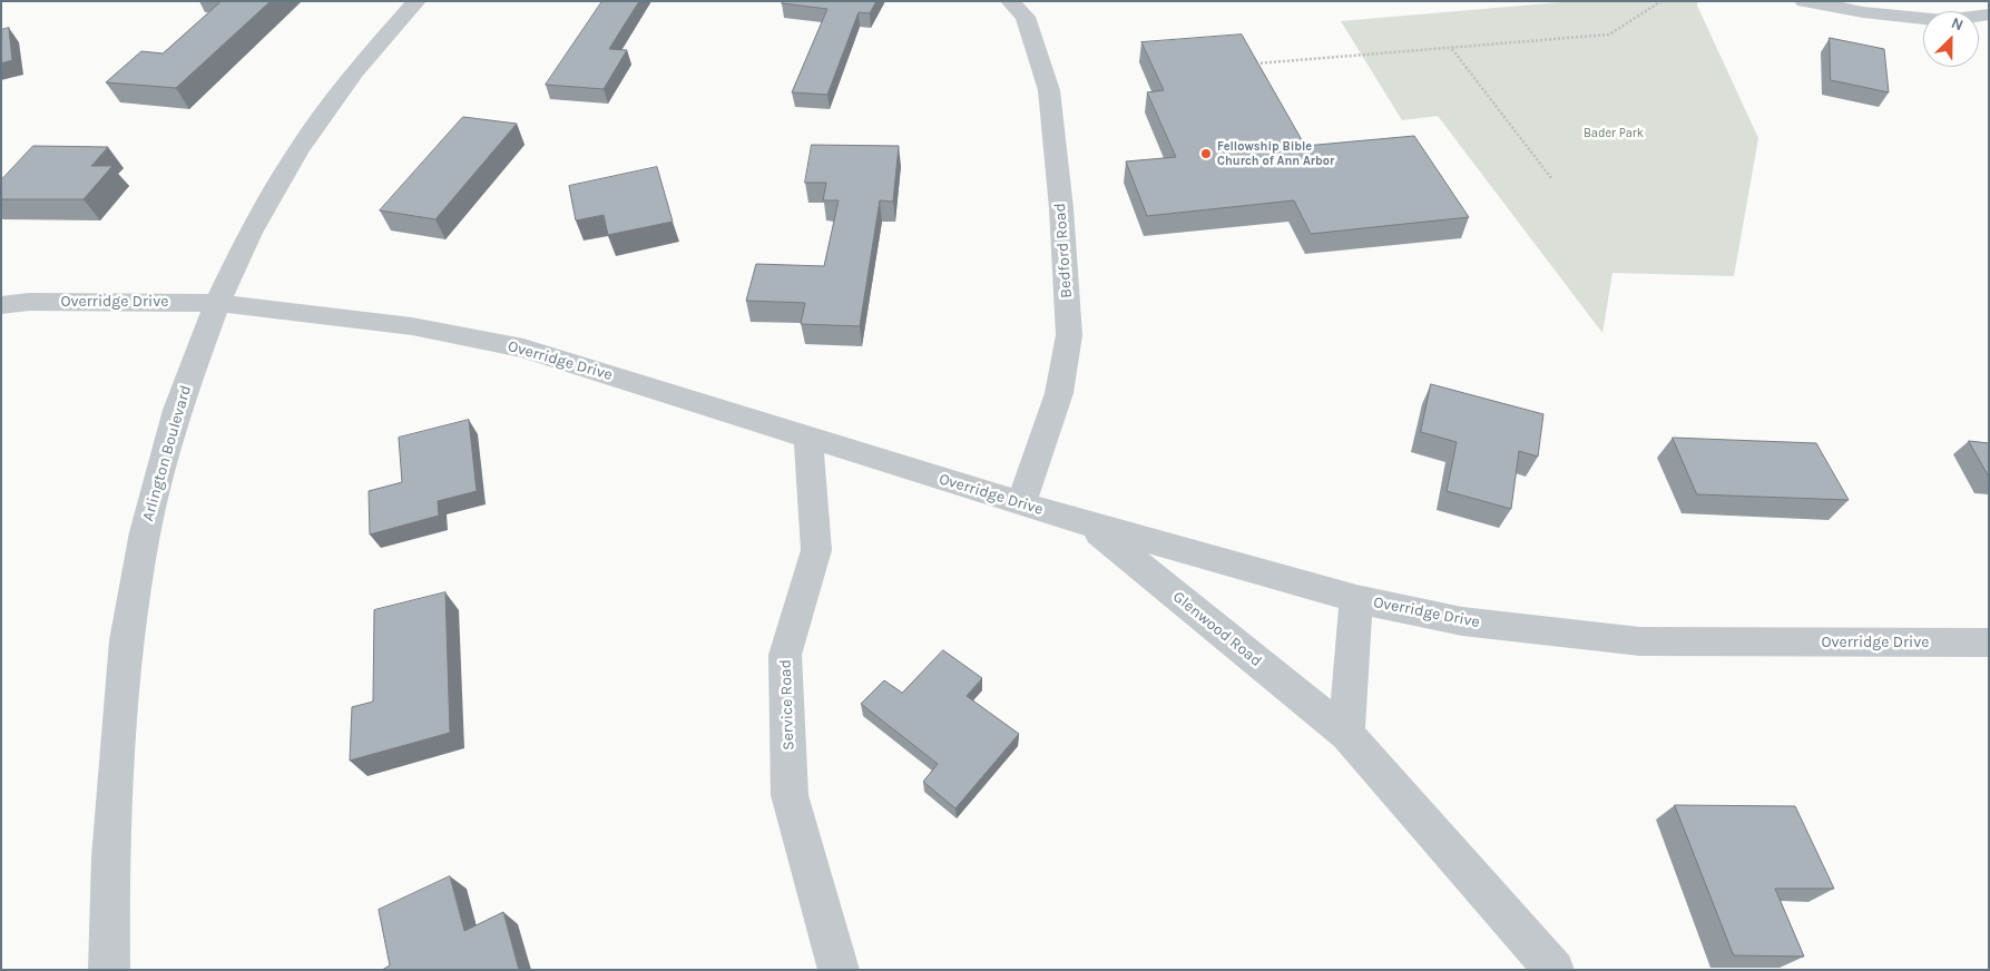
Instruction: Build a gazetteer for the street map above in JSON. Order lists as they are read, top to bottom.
{
  "streets": {
    "street": [
      "Bedford Road",
      "Overridge Drive",
      "Arlington Boulevard",
      "Glenwood Road",
      "Service Road"
    ]
  },
  "crossings": [
    ["Bedford Road", "Overridge Drive"],
    ["Overridge Drive", "Arlington Boulevard"],
    ["Overridge Drive", "Glenwood Road"],
    ["Overridge Drive", "Service Road"]
  ],
  "parks": ["Bader Park"],
  "places": ["Fellowship Bible Church of Ann Arbor"],
  "north": "top right"
}
